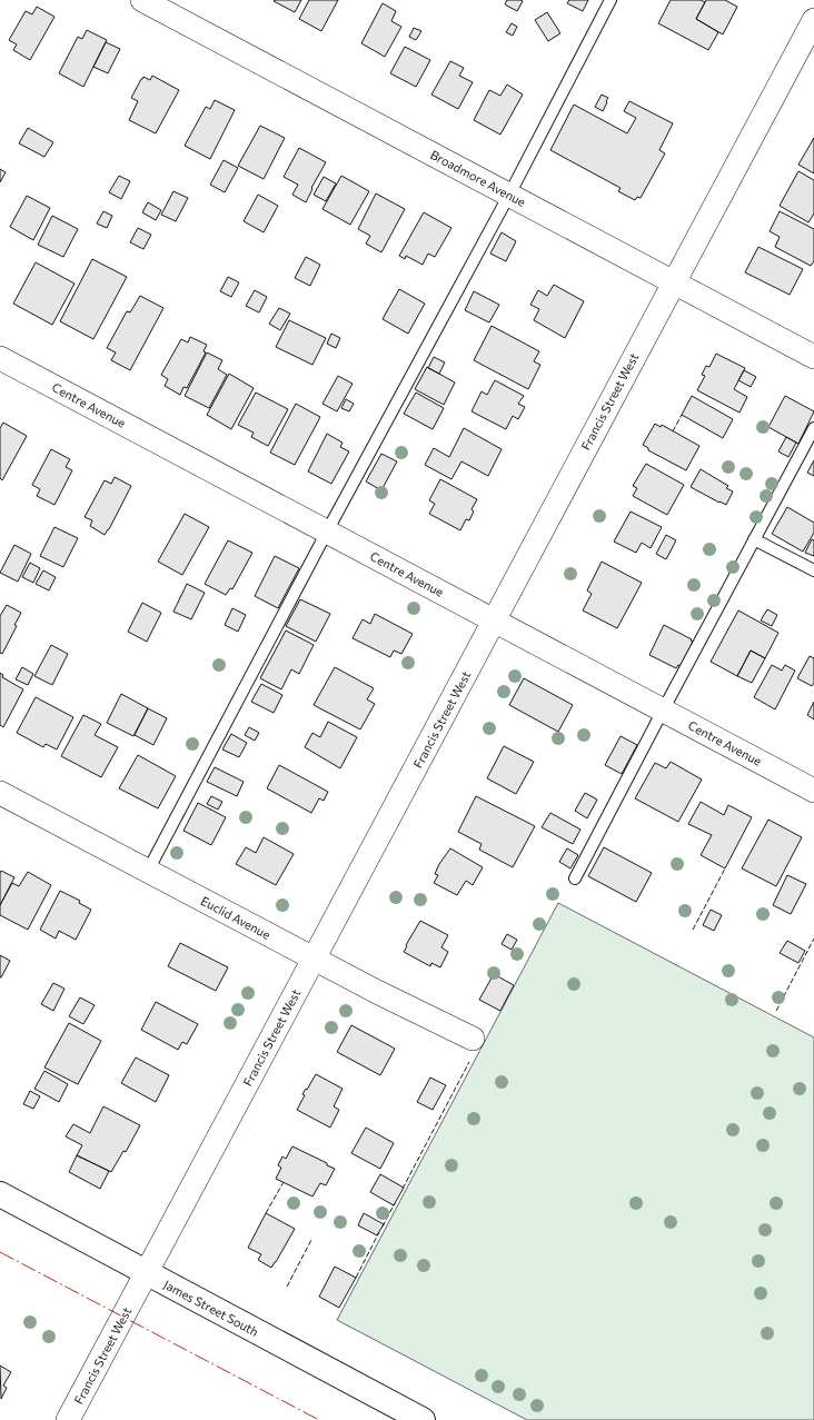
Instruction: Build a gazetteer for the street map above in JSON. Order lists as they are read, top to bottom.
{
  "streets": {
    "street": [
      "Broadmore Avenue",
      "Francis Street West",
      "Centre Avenue",
      "Euclid Avenue",
      "James Street South"
    ]
  },
  "crossings": [
    ["Broadmore Avenue", "Francis Street West"],
    ["Francis Street West", "Centre Avenue"],
    ["Francis Street West", "Euclid Avenue"],
    ["Francis Street West", "James Street South"]
  ]
}
